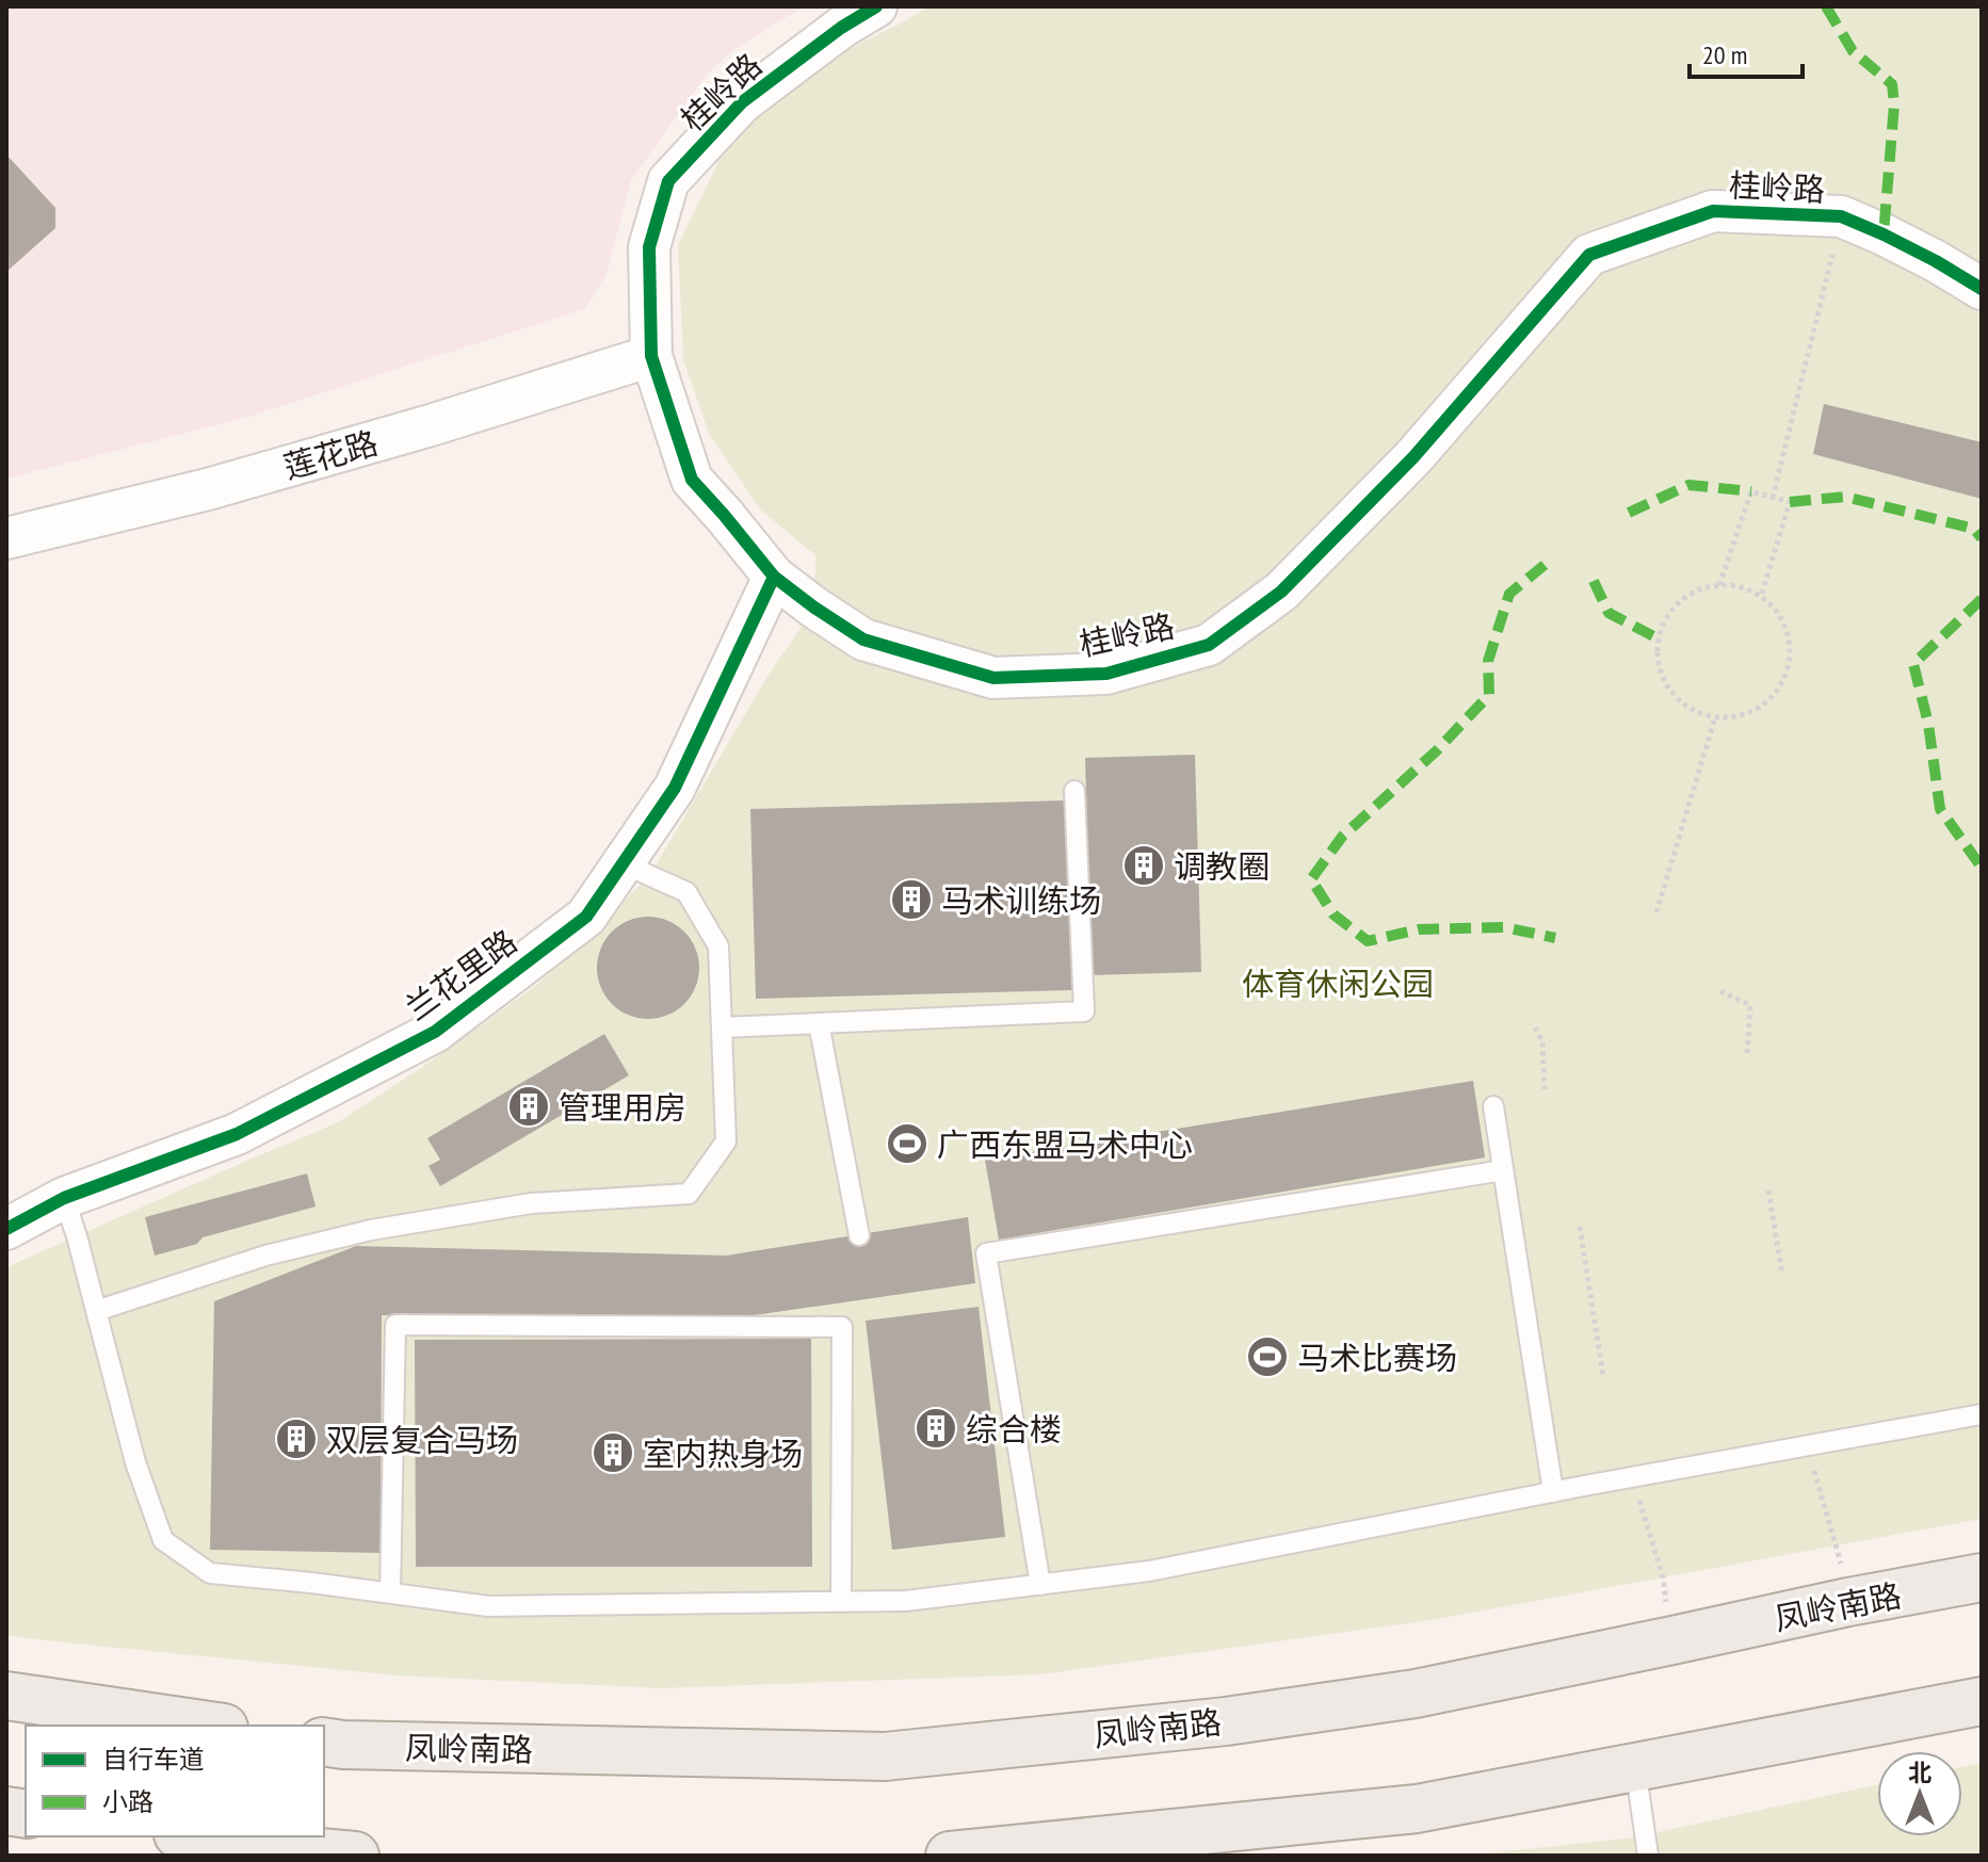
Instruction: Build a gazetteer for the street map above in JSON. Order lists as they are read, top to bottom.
{
  "streets": {
    "main road": ["凤岭南路"],
    "street": ["桂岭路", "莲花路", "兰花里路"]
  },
  "crossings": [
    ["桂岭路", "莲花路"],
    ["桂岭路", "兰花里路"]
  ],
  "parks": ["体育休闲公园"],
  "places": {
    "building": [
      "调教圈",
      "马术训练场",
      "管理用房",
      "综合楼",
      "双层复合马场",
      "室内热身场"
    ],
    "sports": ["广西东盟马术中心", "马术比赛场"]
  },
  "legend": ["自行车道", "小路"],
  "scale_bar": "20 m",
  "north": "top"
}
